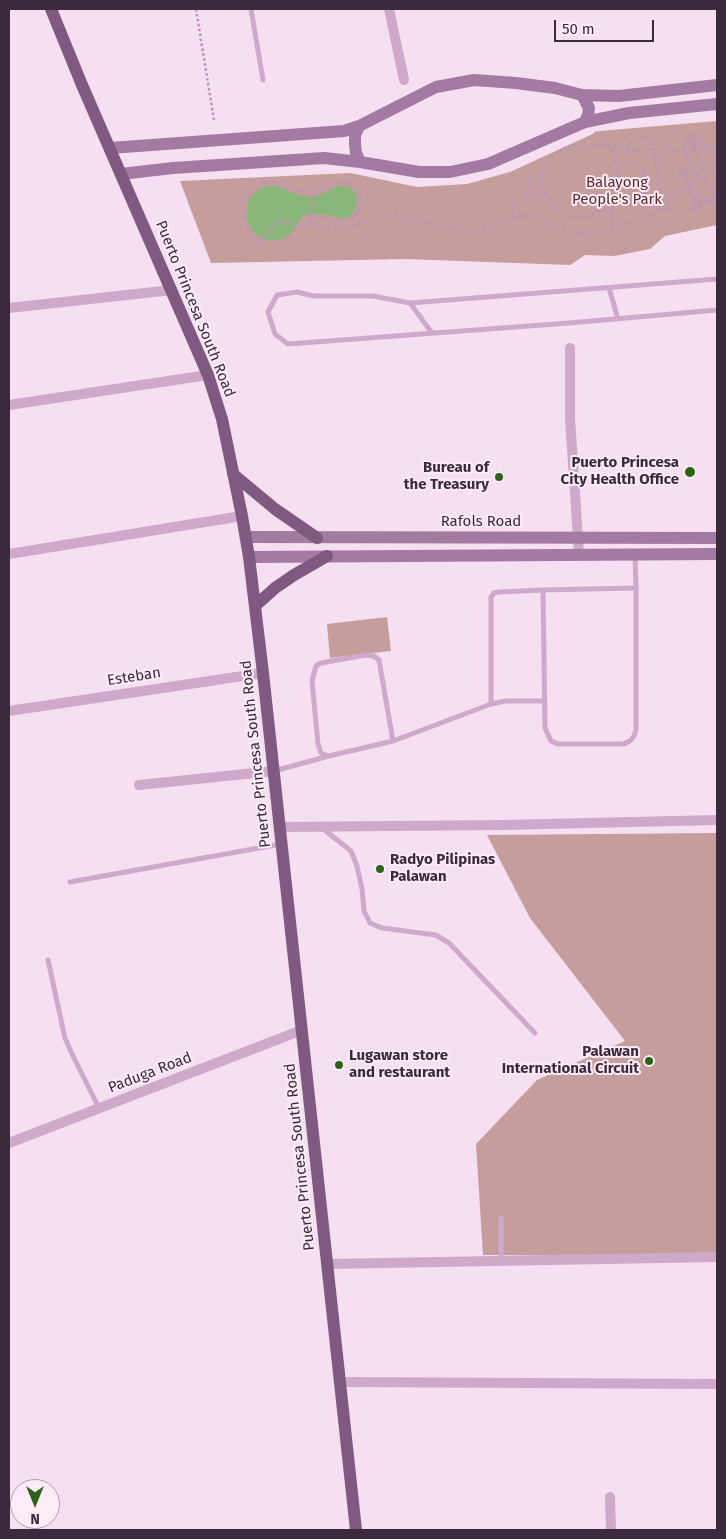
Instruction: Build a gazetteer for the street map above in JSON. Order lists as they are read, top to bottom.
{
  "streets": {
    "main road": ["Puerto Princesa South Road"],
    "street": ["Rafols Road", "Esteban", "Paduga Road"]
  },
  "crossings": [
    ["Puerto Princesa South Road", "Rafols Road"],
    ["Puerto Princesa South Road", "Esteban"],
    ["Puerto Princesa South Road", "Paduga Road"]
  ],
  "parks": ["Balayong People's Park"],
  "places": [
    "Puerto Princesa City Health Office",
    "Bureau of the Treasury",
    "Radyo Pilipinas Palawan",
    "Palawan International Circuit",
    "Lugawan store and restaurant"
  ],
  "scale_bar": "50 m",
  "north": "bottom"
}
